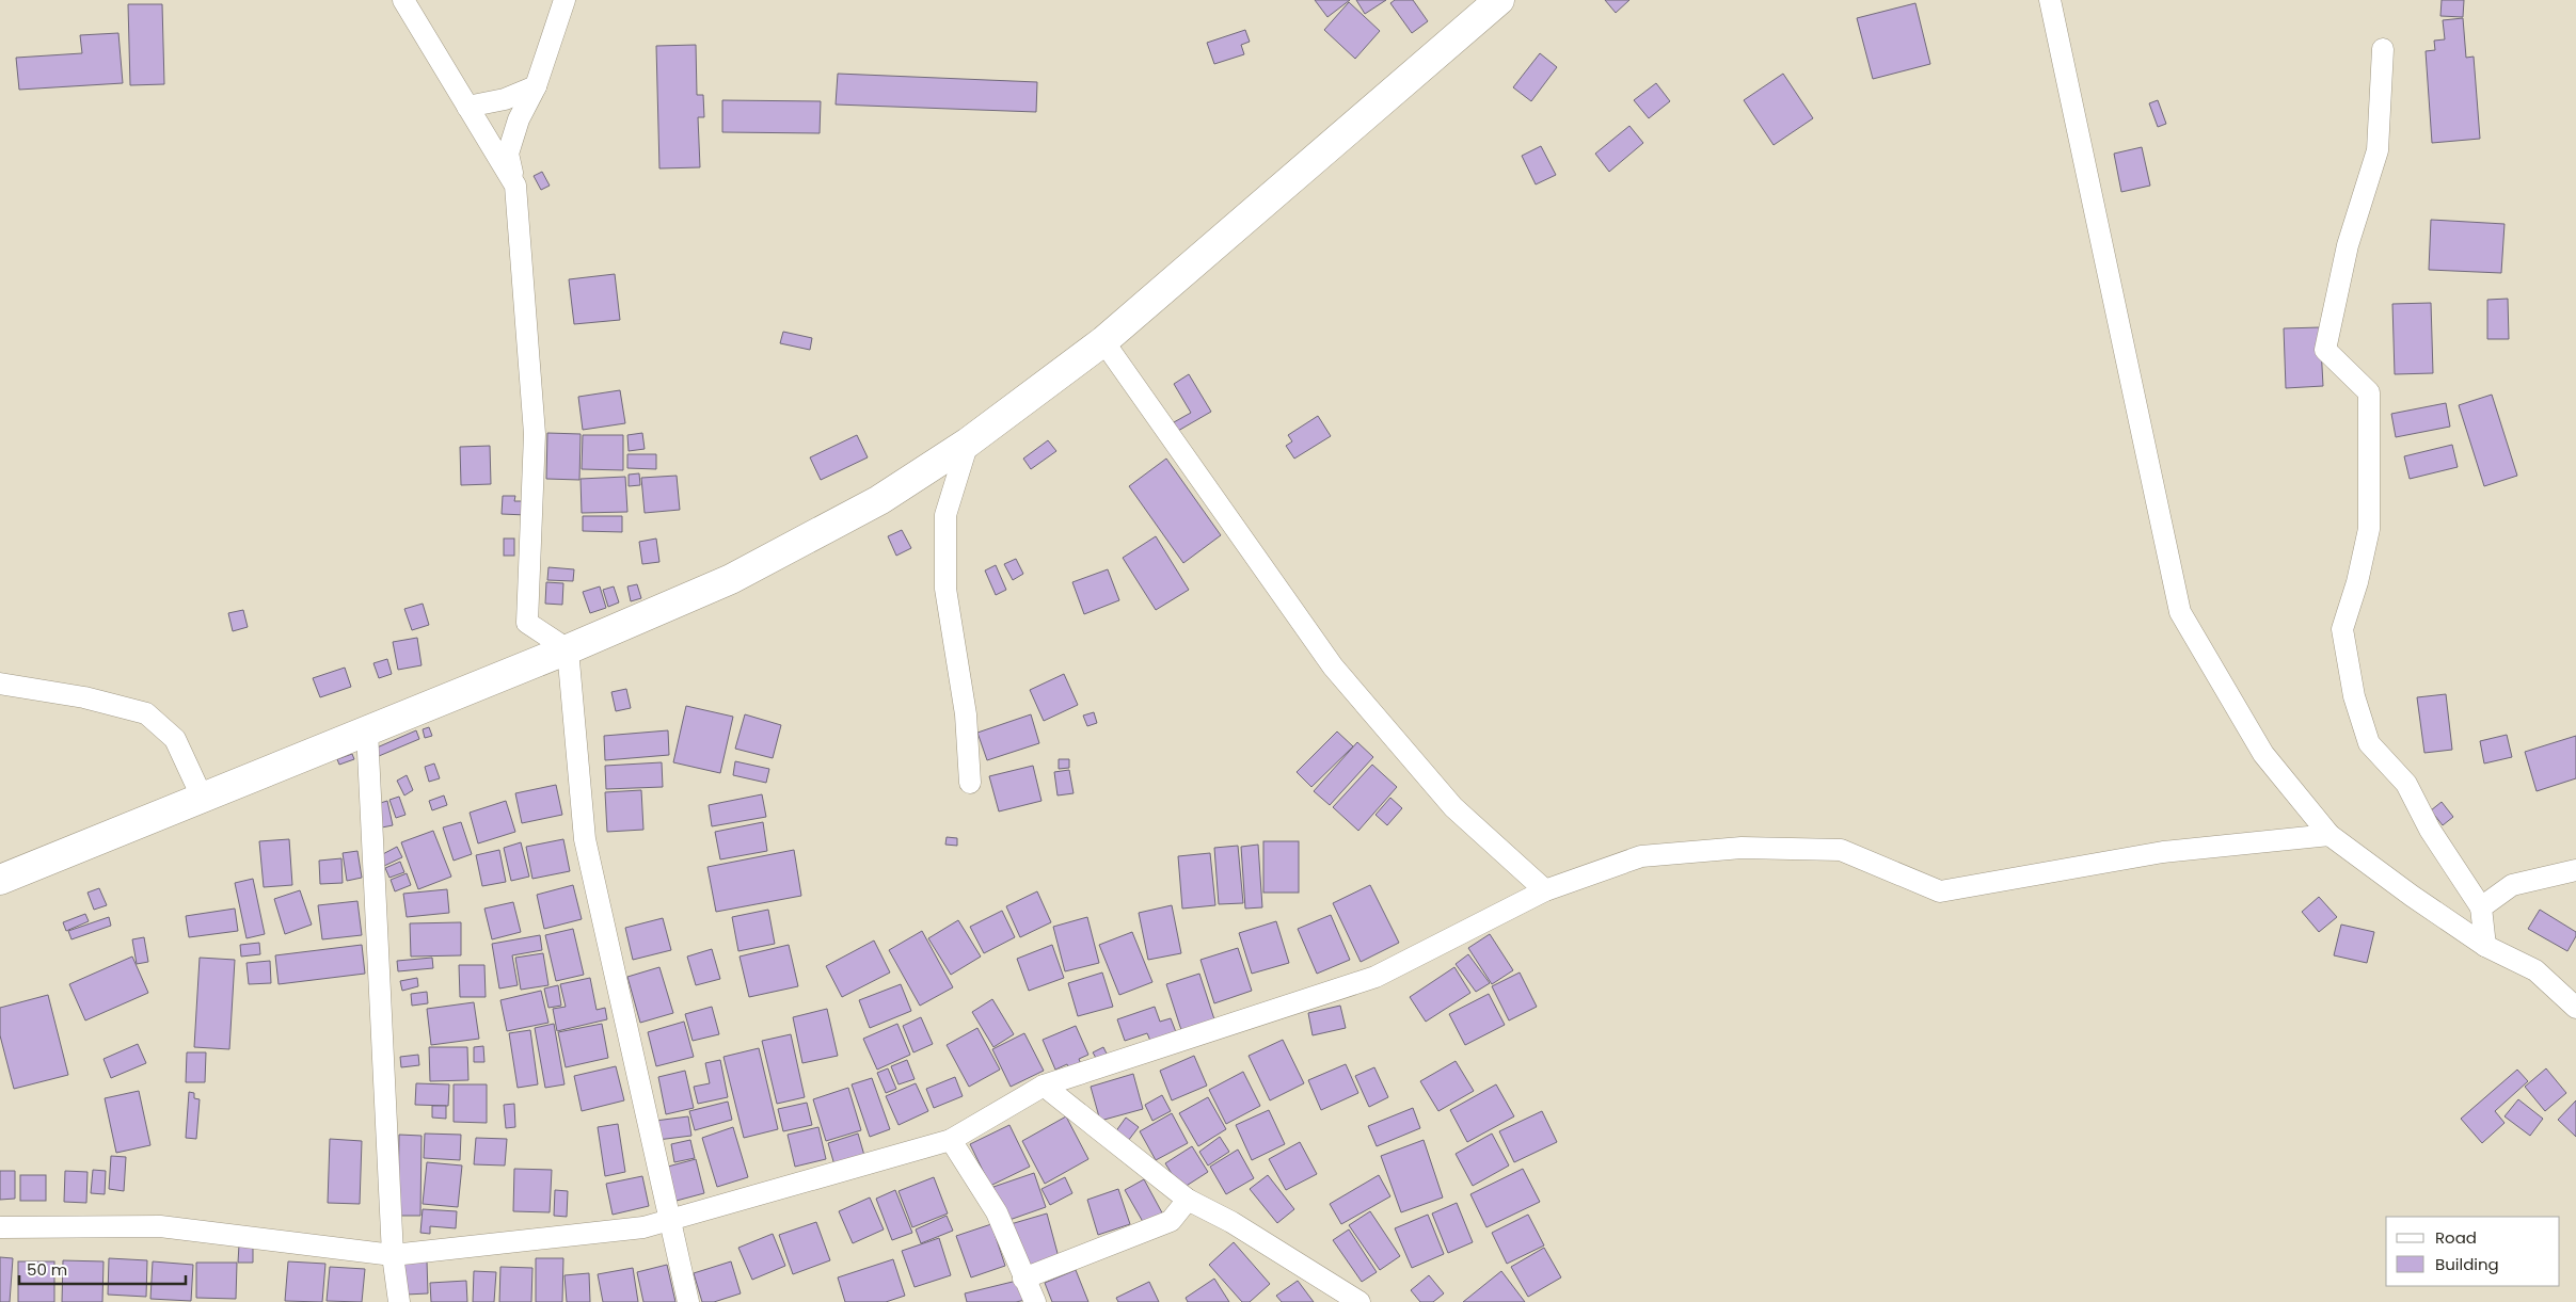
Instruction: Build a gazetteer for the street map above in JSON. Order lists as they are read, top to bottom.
{
  "legend": ["Road", "Building"],
  "scale_bar": "50 m"
}
